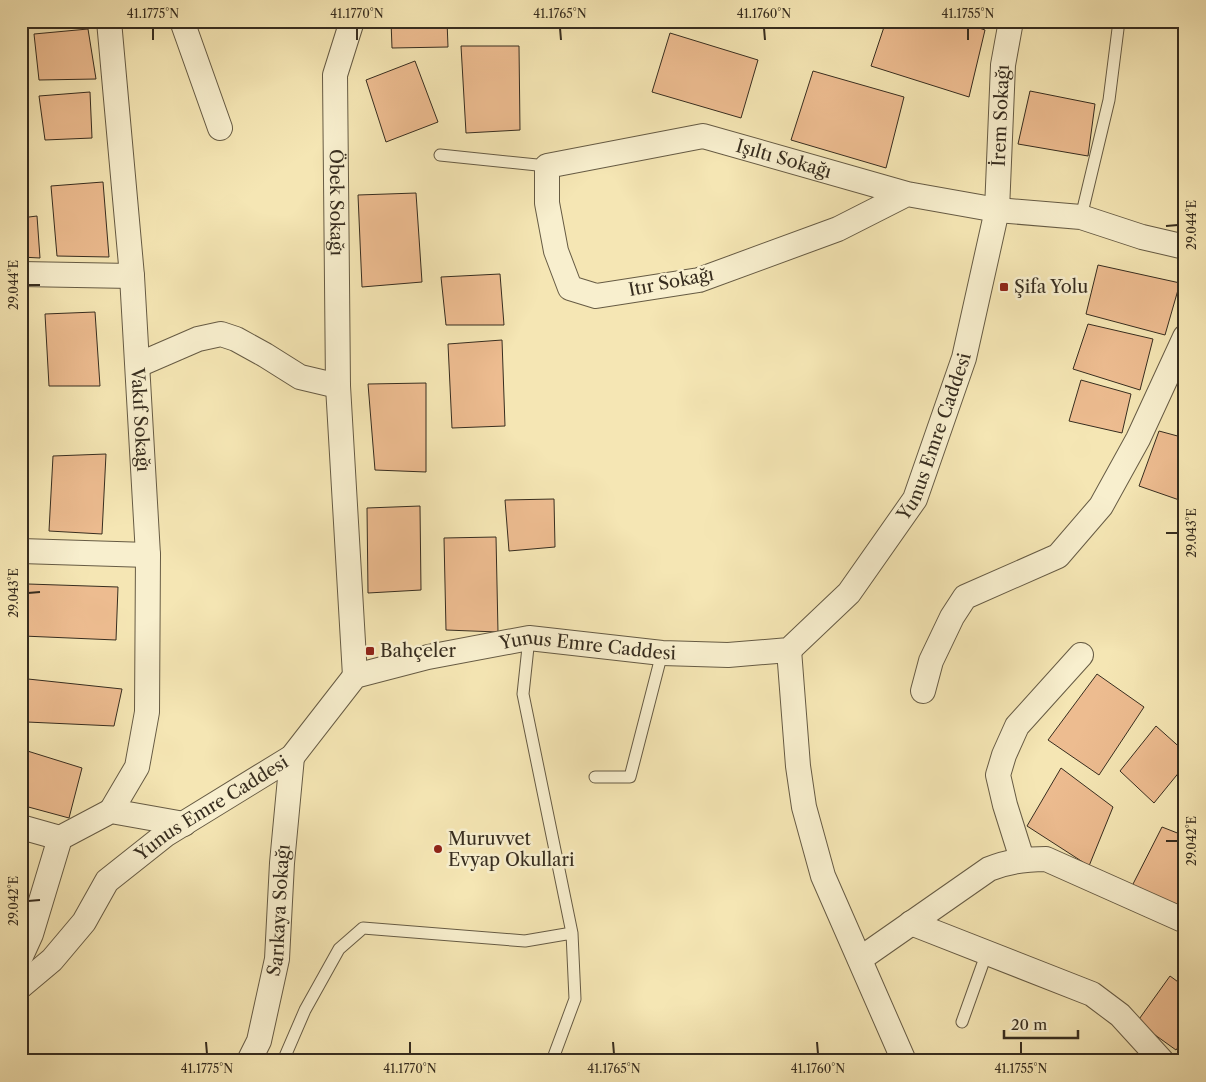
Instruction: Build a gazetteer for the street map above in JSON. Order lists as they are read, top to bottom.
{
  "streets": {
    "street": [
      "İrem Sokağı",
      "Işıltı Sokağı",
      "Öbek Sokağı",
      "Itır Sokağı",
      "Vakıf Sokağı",
      "Yunus Emre Caddesi",
      "Sarıkaya Sokağı"
    ]
  },
  "crossings": [
    ["İrem Sokağı", "Işıltı Sokağı"],
    ["İrem Sokağı", "Yunus Emre Caddesi"],
    ["Işıltı Sokağı", "Itır Sokağı"],
    ["Işıltı Sokağı", "Yunus Emre Caddesi"],
    ["Öbek Sokağı", "Yunus Emre Caddesi"],
    ["Yunus Emre Caddesi", "Sarıkaya Sokağı"]
  ],
  "places": {
    "transit": ["Şifa Yolu", "Bahçeler"],
    "other": ["Muruvvet Evyap Okullari"]
  },
  "scale_bar": "20 m",
  "coordinates": [
    "41.1775°N",
    "41.1770°N",
    "41.1765°N",
    "41.1760°N",
    "41.1755°N",
    "29.044°E",
    "29.043°E",
    "29.042°E"
  ]
}
